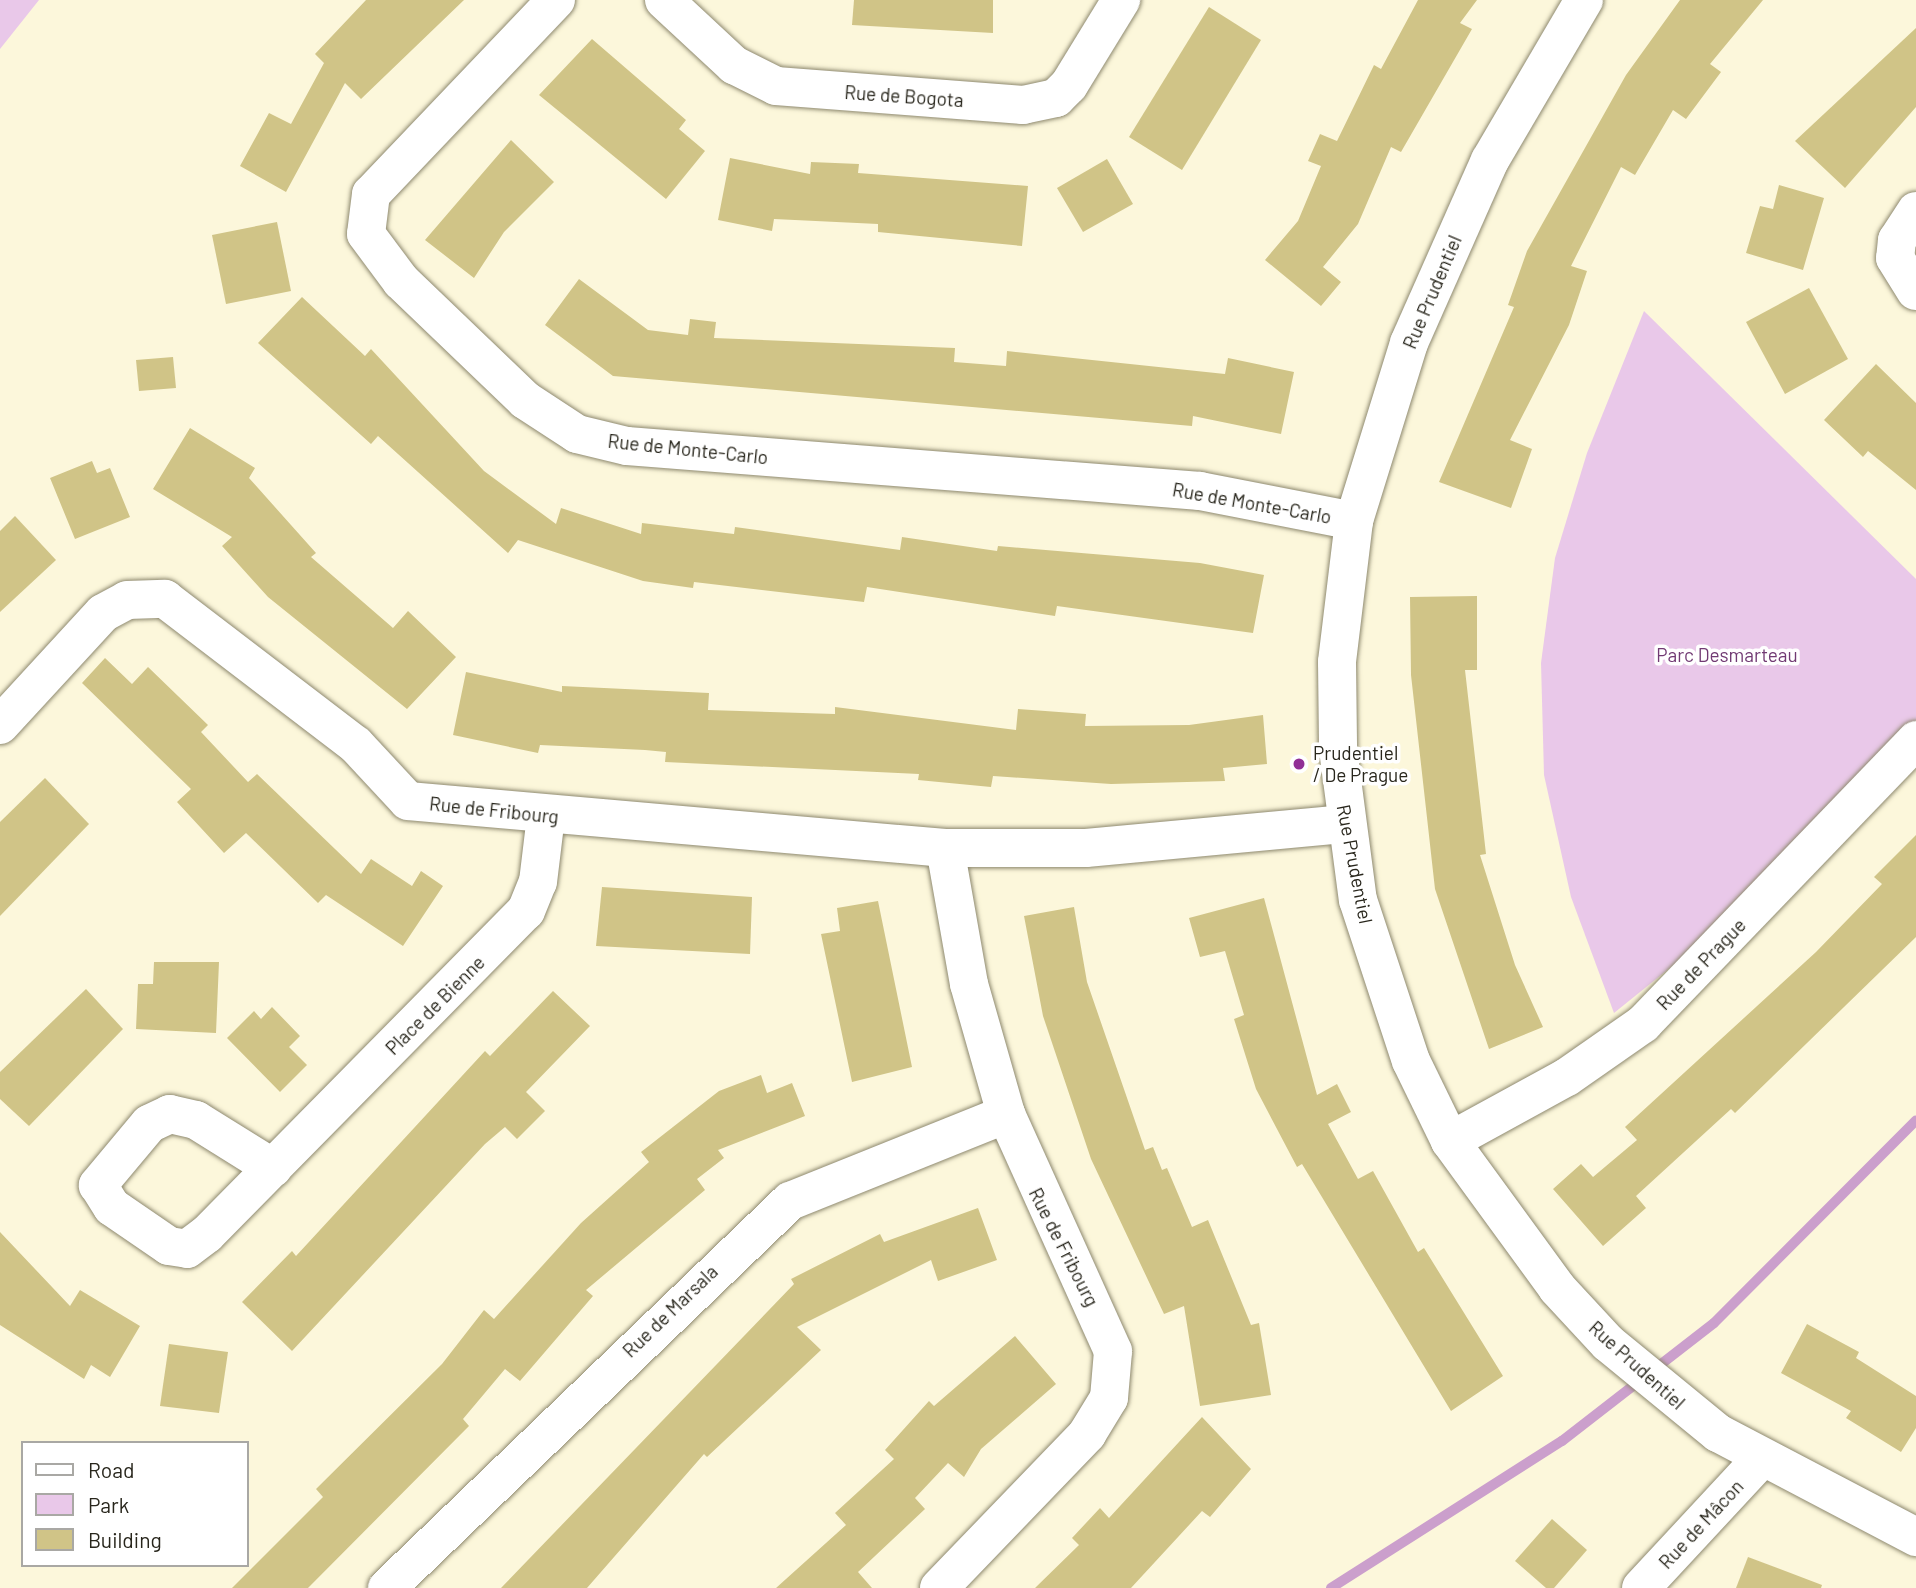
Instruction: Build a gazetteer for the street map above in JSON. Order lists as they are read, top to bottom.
{
  "streets": {
    "street": [
      "Rue de Bogota",
      "Rue Prudentiel",
      "Rue de Monte-Carlo",
      "Rue de Fribourg",
      "Rue de Prague",
      "Place de Bienne",
      "Rue de Marsala",
      "Rue de Mâcon"
    ]
  },
  "crossings": [
    ["Rue Prudentiel", "Rue de Monte-Carlo"],
    ["Rue Prudentiel", "Rue de Fribourg"],
    ["Rue Prudentiel", "Rue de Prague"],
    ["Rue Prudentiel", "Rue de Mâcon"],
    ["Rue de Fribourg", "Place de Bienne"],
    ["Rue de Fribourg", "Rue de Marsala"]
  ],
  "parks": ["Parc Desmarteau"],
  "places": ["Prudentiel / De Prague"],
  "legend": ["Road", "Park", "Building"]
}
